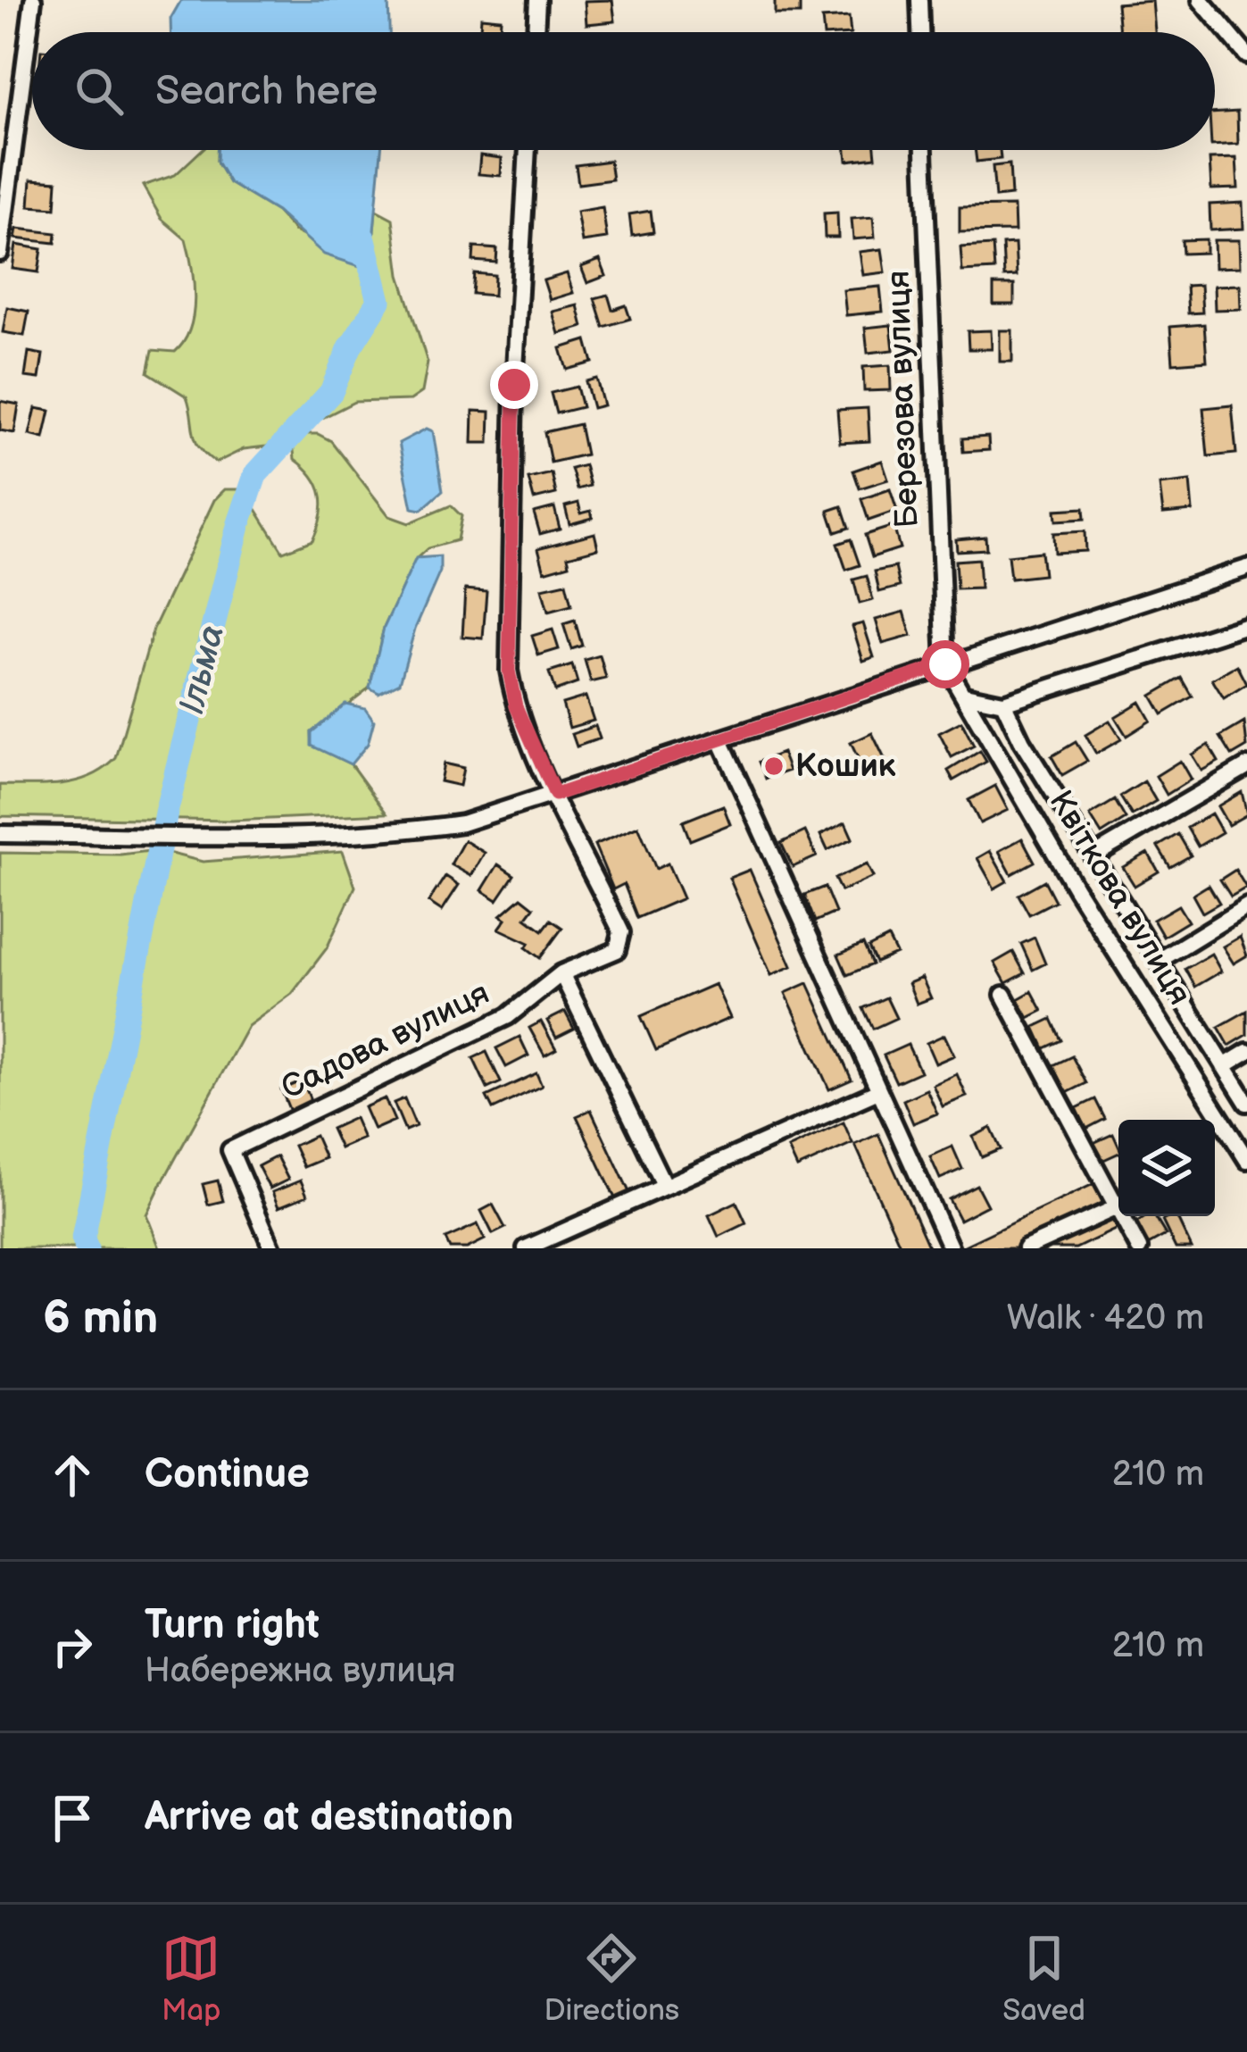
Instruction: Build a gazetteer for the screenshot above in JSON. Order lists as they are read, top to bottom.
{
  "streets": {
    "street": ["Березова вулиця", "Квіткова вулиця", "Садова вулиця"]
  },
  "crossings": [
    ["Березова вулиця", "Квіткова вулиця"]
  ],
  "water": ["Ільма"],
  "places": ["Кошик"],
  "page": {
    "search": "Search here",
    "heading": ["6 min", "Walk · 420 m"],
    "list": [
      ["Continue", "210 m"],
      ["Turn right", "Набережна вулиця", "210 m"],
      "Arrive at destination"
    ],
    "nav": ["Map", "Directions", "Saved"]
  }
}
